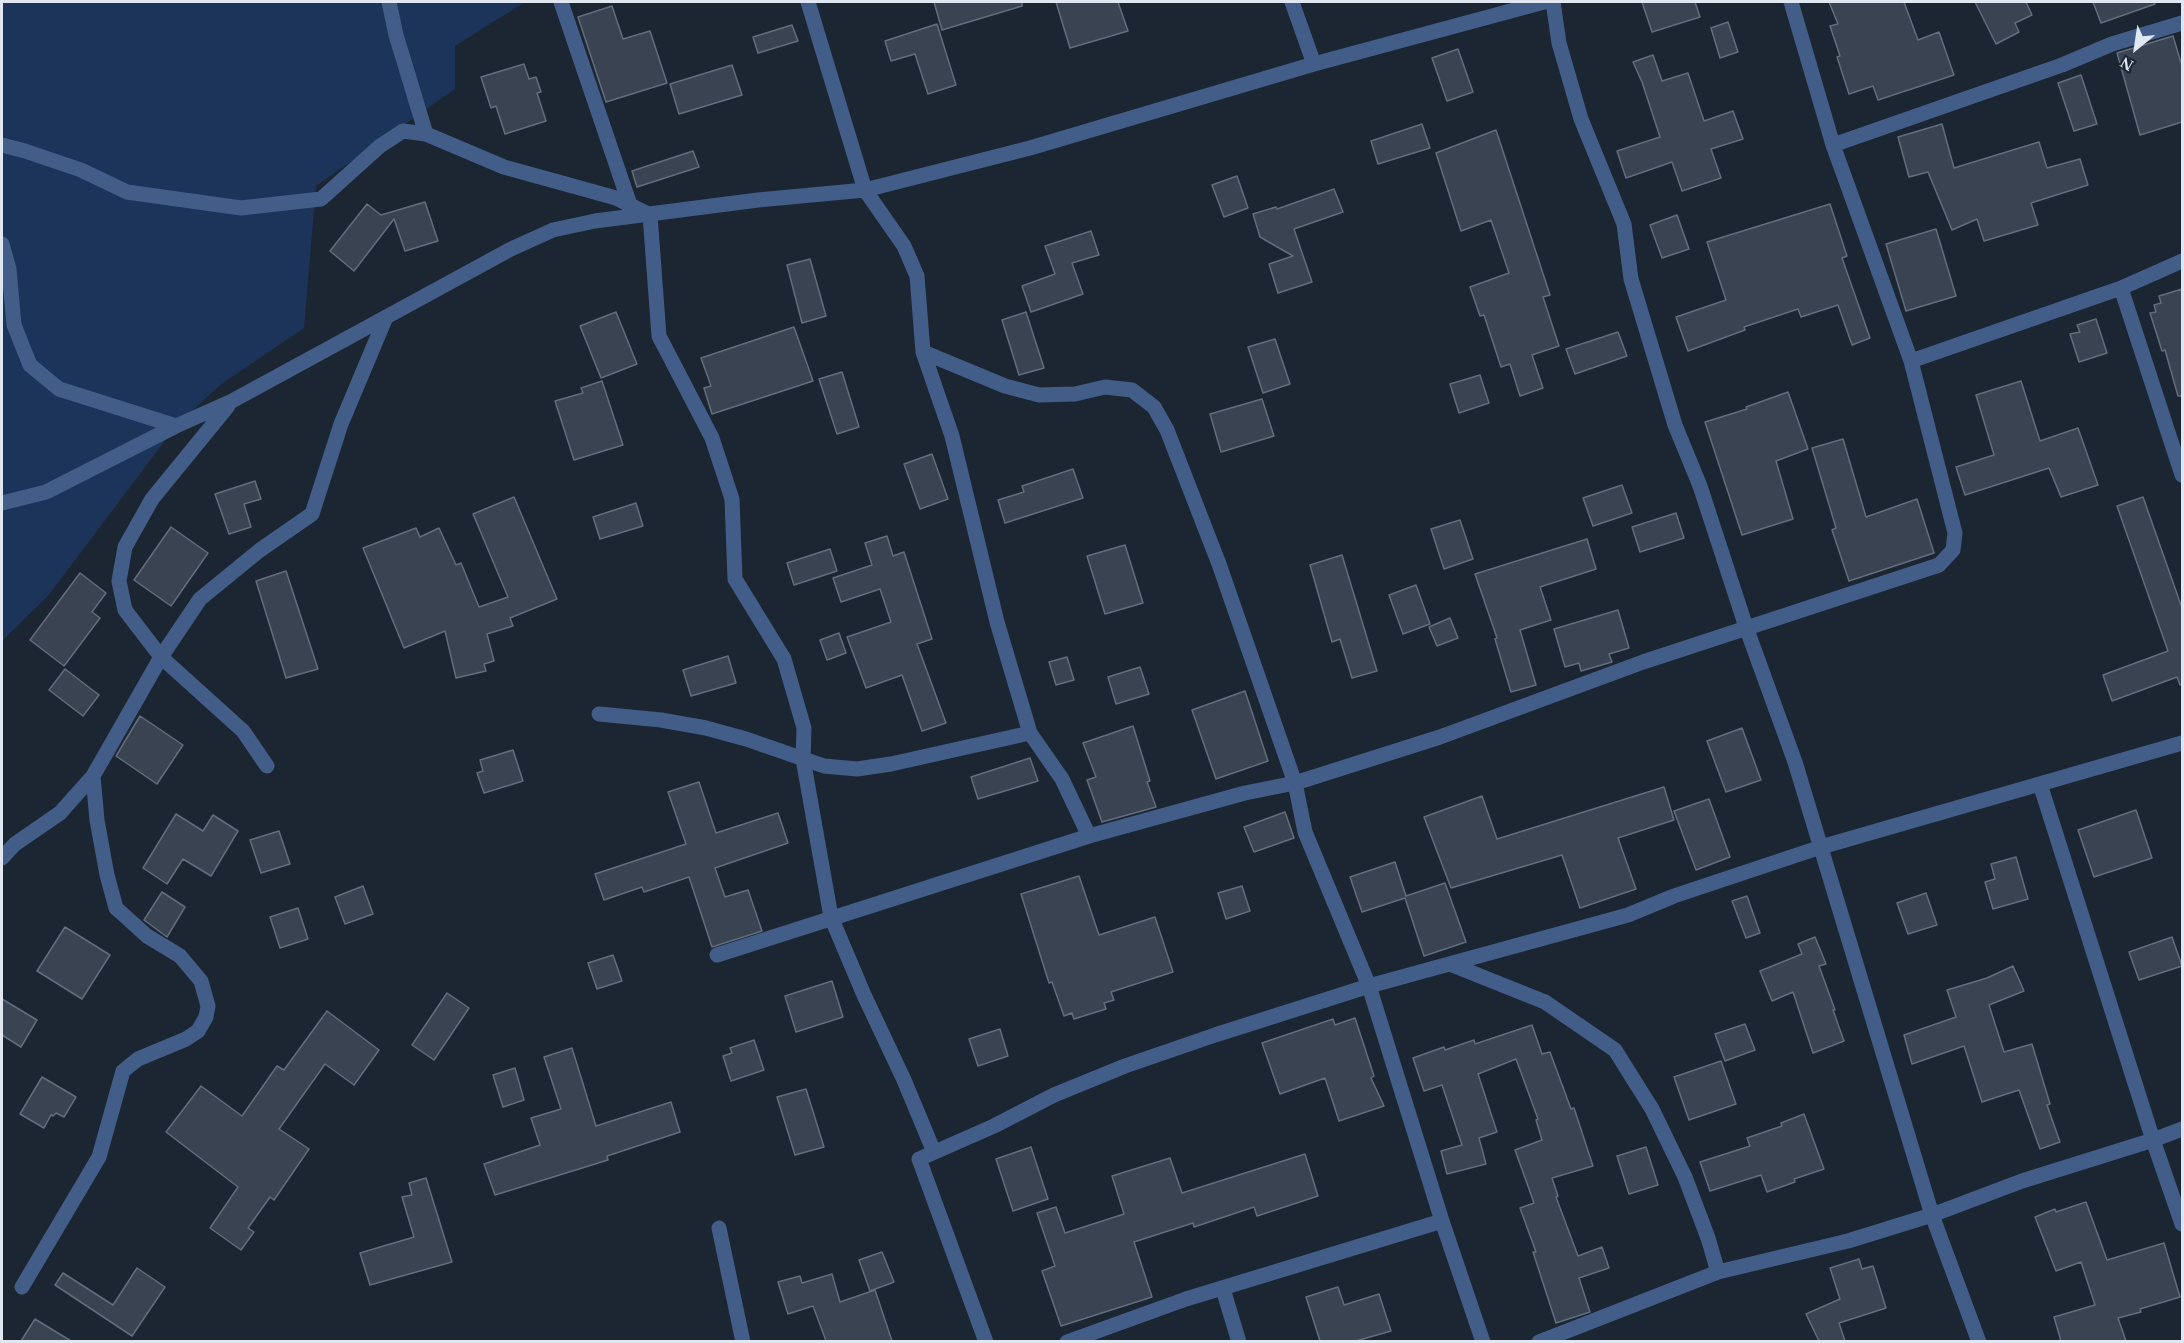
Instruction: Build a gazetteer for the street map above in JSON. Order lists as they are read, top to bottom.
{
  "north": "bottom left"
}
